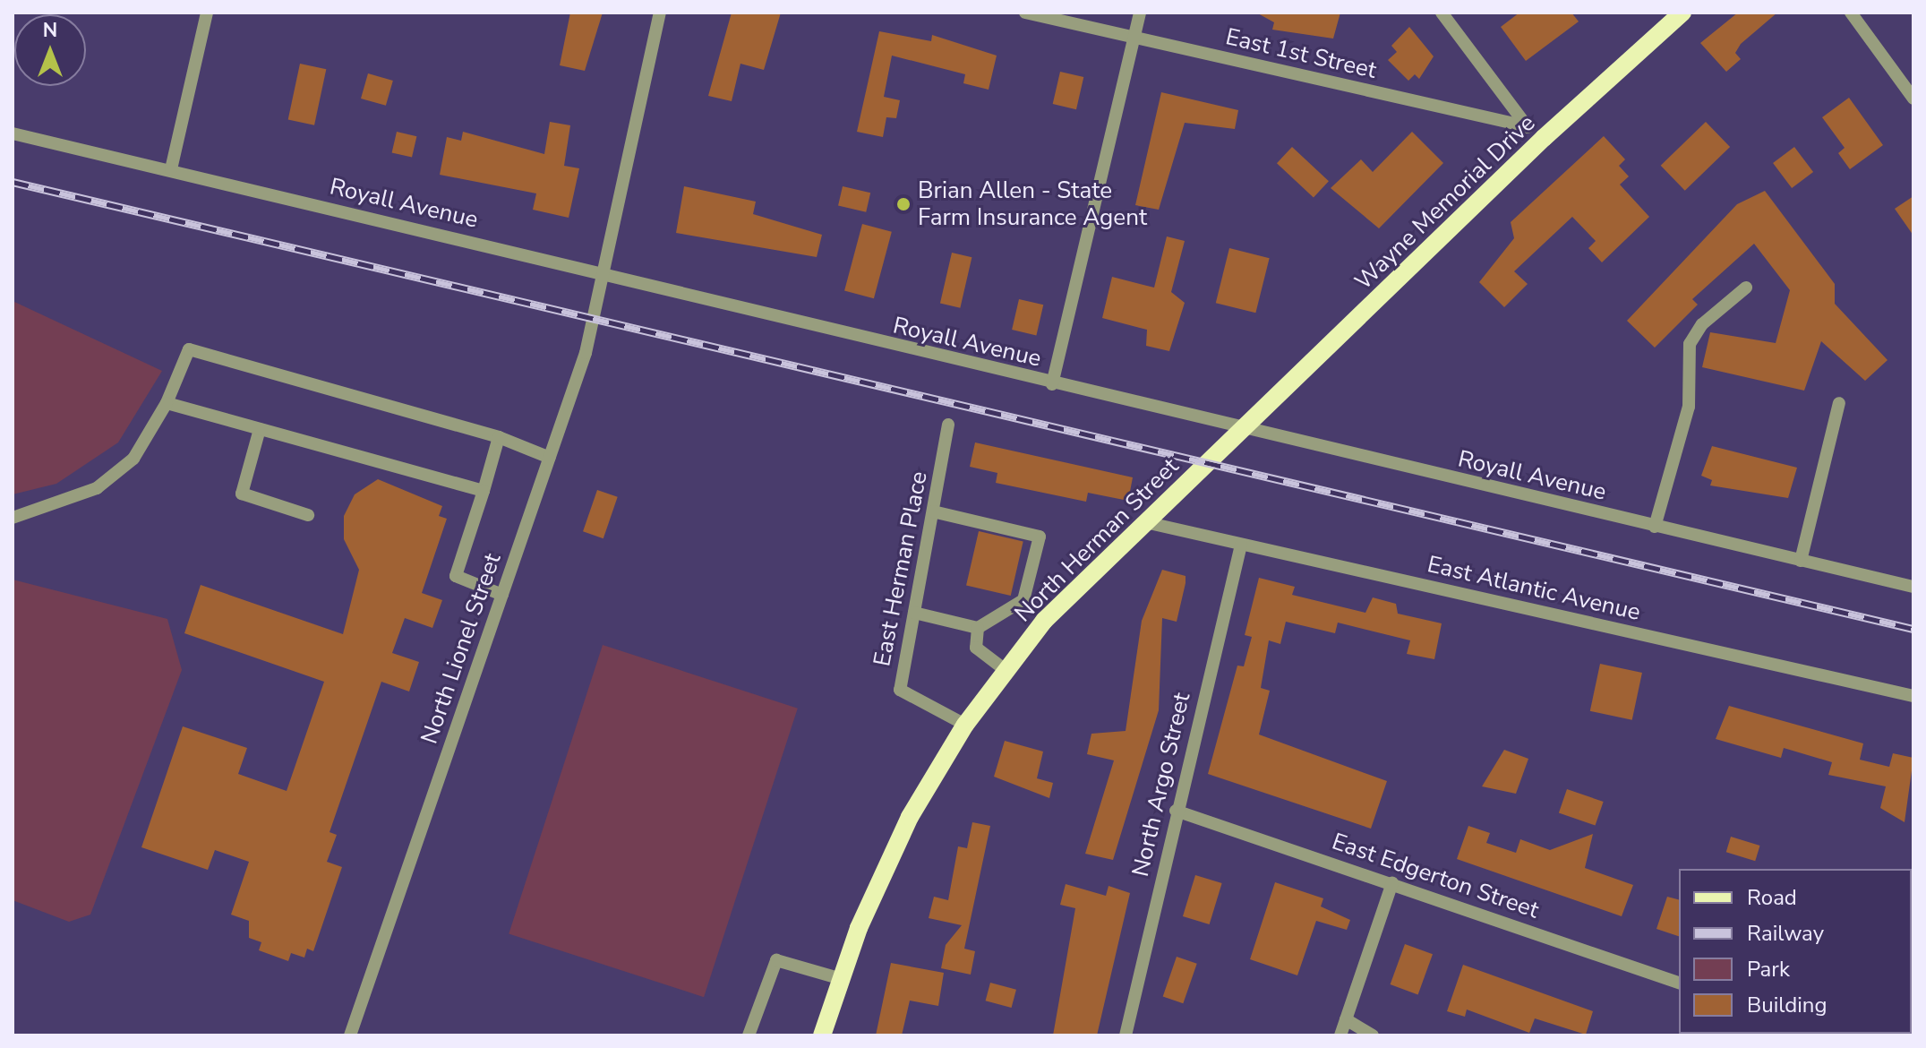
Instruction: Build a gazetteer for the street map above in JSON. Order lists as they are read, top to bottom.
{
  "streets": {
    "main road": ["Wayne Memorial Drive", "North Herman Street"],
    "street": [
      "East 1st Street",
      "Royall Avenue",
      "East Herman Place",
      "East Atlantic Avenue",
      "North Lionel Street",
      "North Argo Street",
      "East Edgerton Street"
    ]
  },
  "crossings": [
    ["Wayne Memorial Drive", "Royall Avenue"],
    ["Wayne Memorial Drive", "North Herman Street"],
    ["Royall Avenue", "North Herman Street"],
    ["Royall Avenue", "North Lionel Street"],
    ["North Herman Street", "East Herman Place"],
    ["North Herman Street", "East Atlantic Avenue"],
    ["East Atlantic Avenue", "North Argo Street"],
    ["North Argo Street", "East Edgerton Street"]
  ],
  "places": ["Brian Allen - State Farm Insurance Agent"],
  "legend": [
    "Road",
    "Railway",
    "Park",
    "Building"
  ],
  "north": "top"
}
